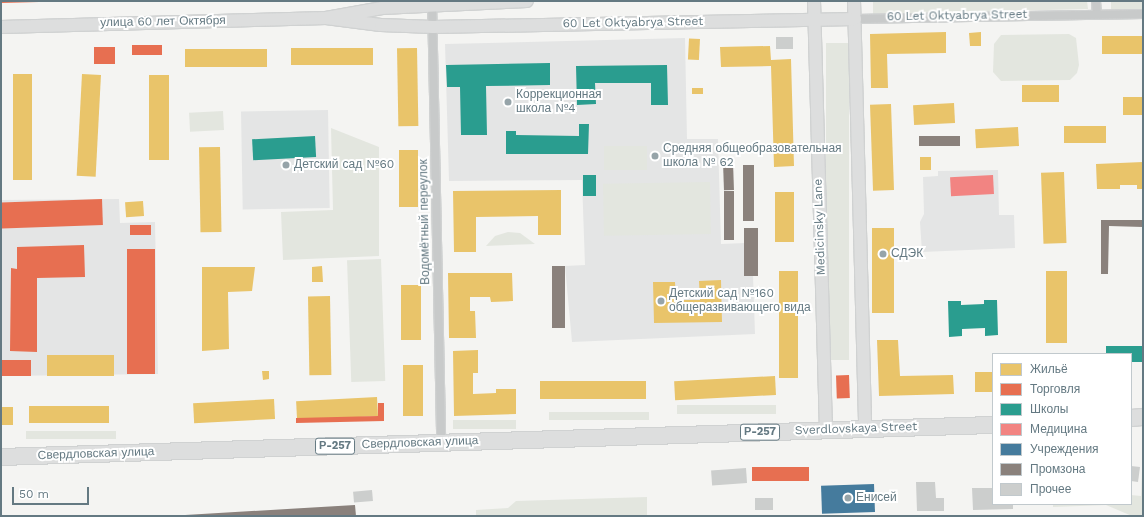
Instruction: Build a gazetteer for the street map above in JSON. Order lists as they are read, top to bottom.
{
  "streets": {
    "highway": ["Sverdlovskaya Street", "Р-257", "Свердловская улица"],
    "main road": ["60 Let Oktyabrya Street", "улица 60 лет Октября", "Medicinsky Lane"],
    "street": ["Водомётный переулок"]
  },
  "crossings": [
    ["60 Let Oktyabrya Street", "улица 60 лет Октября"],
    ["60 Let Oktyabrya Street", "Водомётный переулок"],
    ["60 Let Oktyabrya Street", "Medicinsky Lane"],
    ["Водомётный переулок", "Свердловская улица"],
    ["Medicinsky Lane", "Sverdlovskaya Street"],
    ["Medicinsky Lane", "Свердловская улица"],
    ["Sverdlovskaya Street", "Свердловская улица"]
  ],
  "places": [
    "Коррекционная школа №4",
    "Средняя общеобразовательная школа № 62",
    "Детский сад №60",
    "СДЭК",
    "Детский сад №160 общеразвивающего вида",
    "Енисей"
  ],
  "legend": [
    "Жильё",
    "Торговля",
    "Школы",
    "Медицина",
    "Учреждения",
    "Промзона",
    "Прочее"
  ],
  "scale_bar": "50 m"
}
